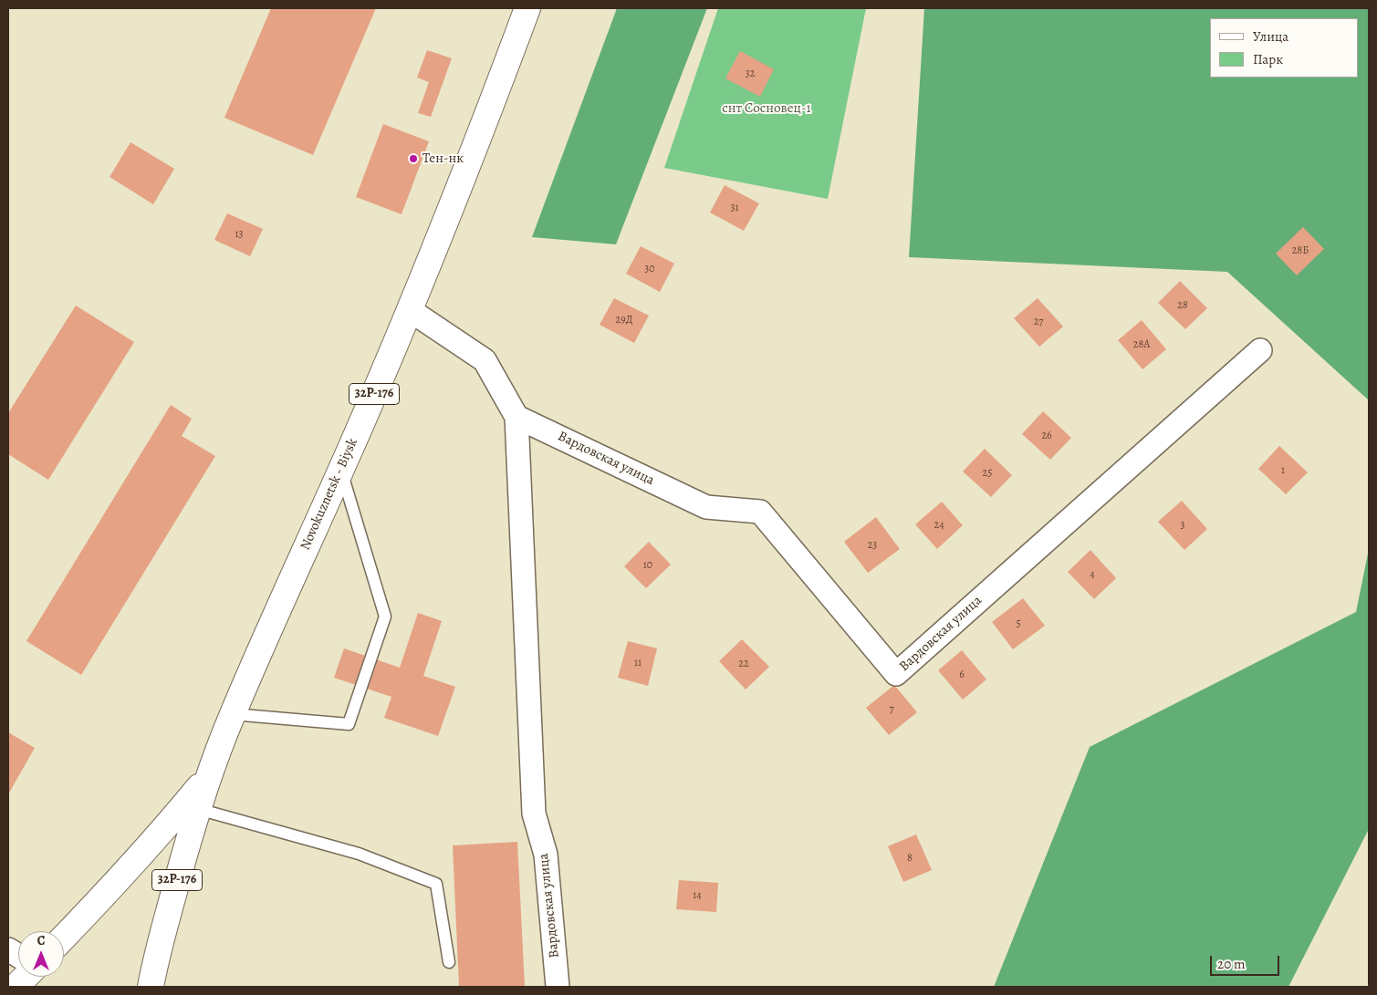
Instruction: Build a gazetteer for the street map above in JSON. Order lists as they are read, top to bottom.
{
  "streets": {
    "main road": ["32Р-176", "Novokuznetsk - Biysk"],
    "street": ["Вардовская улица"]
  },
  "crossings": [
    ["Вардовская улица", "Novokuznetsk - Biysk"]
  ],
  "parks": ["снт Сосновец-1"],
  "places": ["Тен-нк"],
  "house_numbers": [
    "32",
    "31",
    "13",
    "28Б",
    "30",
    "28",
    "29Д",
    "27",
    "28А",
    "26",
    "1",
    "25",
    "24",
    "3",
    "23",
    "10",
    "4",
    "5",
    "11",
    "22",
    "6",
    "7",
    "8",
    "14"
  ],
  "legend": ["Улица", "Парк"],
  "scale_bar": "20 m",
  "north": "top"
}
